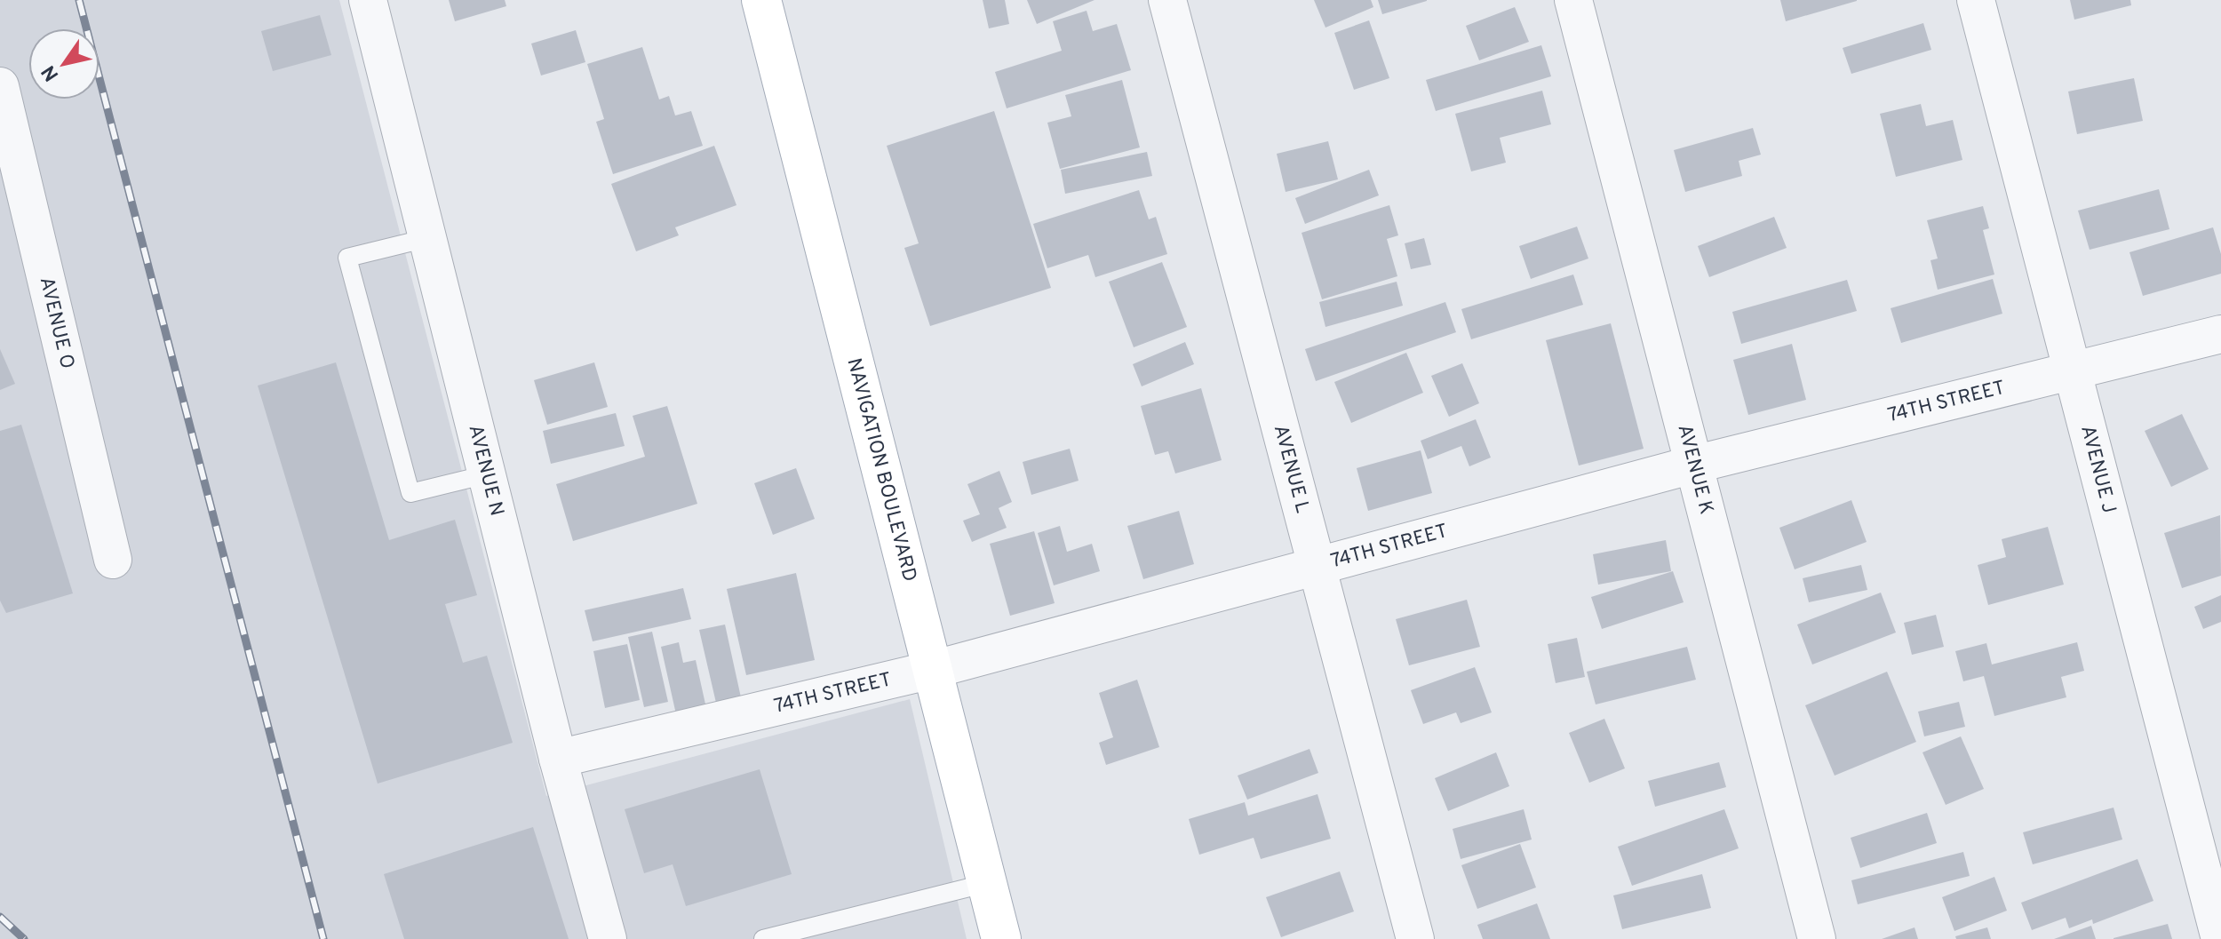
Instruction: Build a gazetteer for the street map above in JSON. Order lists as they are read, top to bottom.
{
  "streets": {
    "main road": ["NAVIGATION BOULEVARD"],
    "street": [
      "AVENUE O",
      "74TH STREET",
      "AVENUE J",
      "AVENUE N",
      "AVENUE L",
      "AVENUE K"
    ]
  },
  "crossings": [
    ["74TH STREET", "AVENUE J"],
    ["74TH STREET", "AVENUE N"],
    ["74TH STREET", "NAVIGATION BOULEVARD"],
    ["74TH STREET", "AVENUE L"],
    ["74TH STREET", "AVENUE K"]
  ],
  "north": "bottom left"
}
